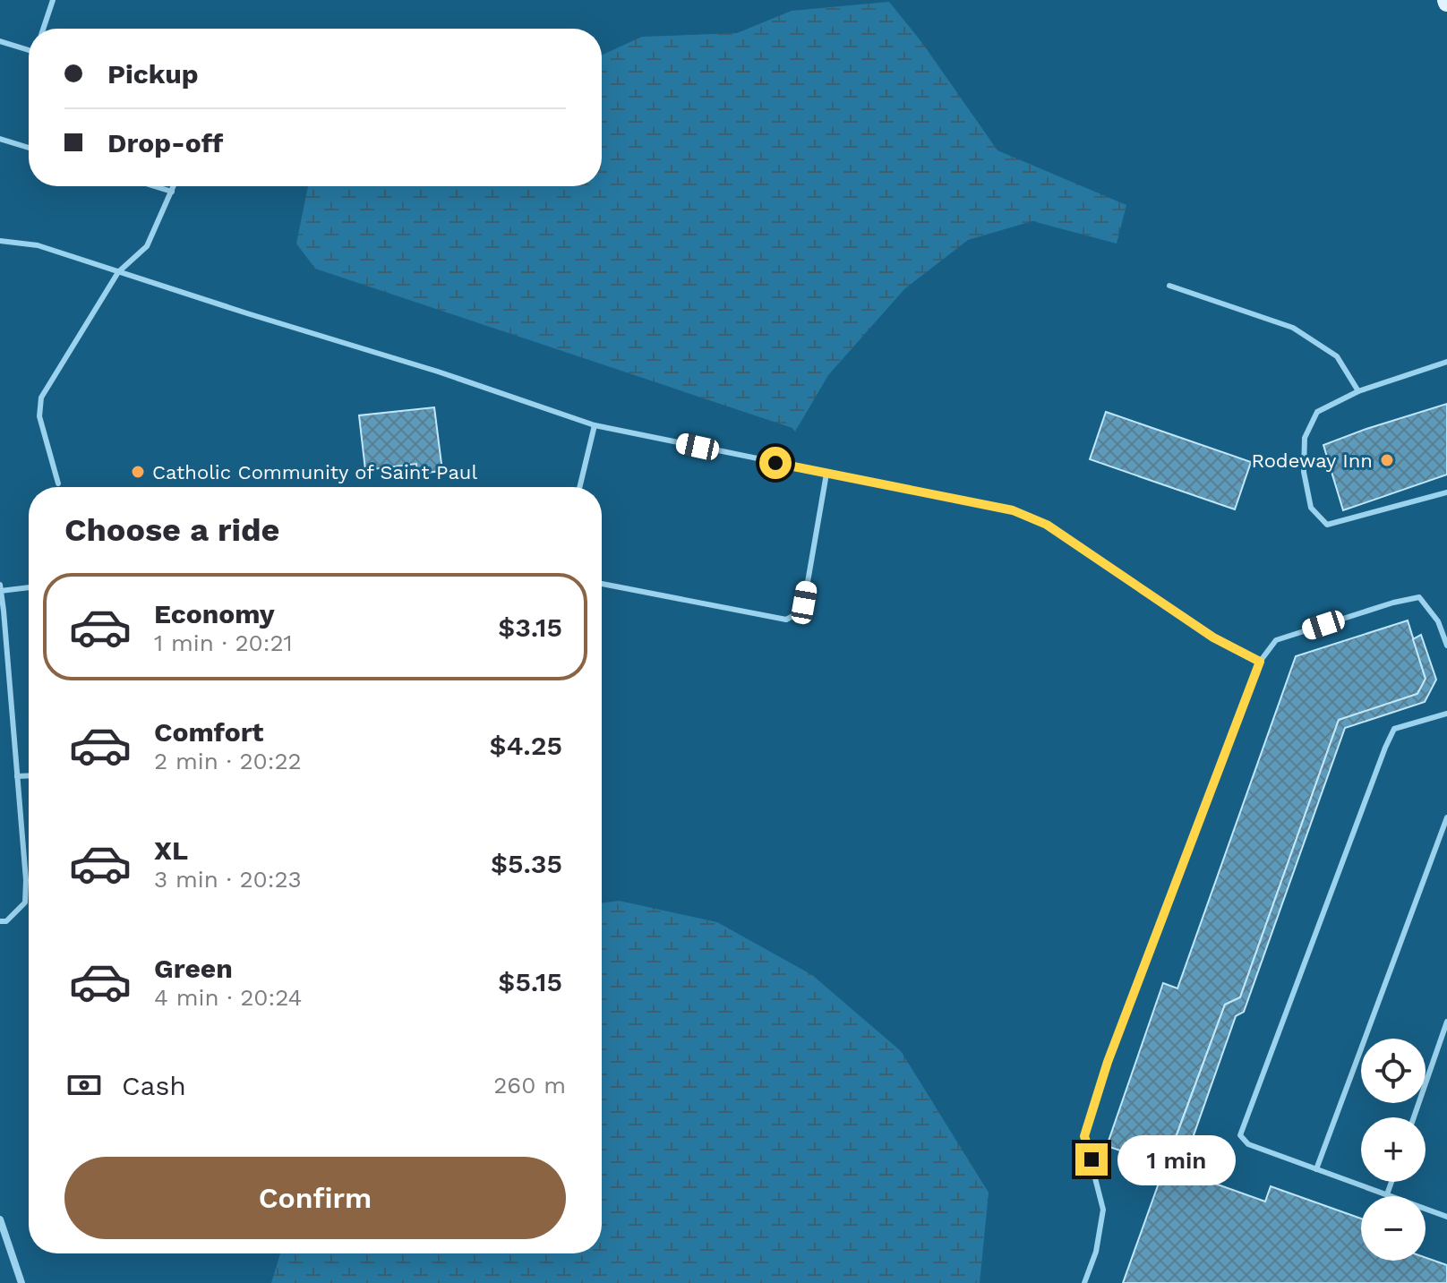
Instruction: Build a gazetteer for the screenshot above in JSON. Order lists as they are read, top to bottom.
{
  "places": ["Rodeway Inn", "Catholic Community of Saint Paul"],
  "page": {
    "banner": ["Pickup", "Drop-off"],
    "heading": "Choose a ride",
    "list": [
      {
        "name": "Economy",
        "note": "1 min · 20:21",
        "value": "$3.15"
      },
      {
        "name": "Comfort",
        "note": "2 min · 20:22",
        "value": "$4.25"
      },
      {
        "name": "XL",
        "note": "3 min · 20:23",
        "value": "$5.35"
      },
      {
        "name": "Green",
        "note": "4 min · 20:24",
        "value": "$5.15"
      }
    ],
    "map_buttons": ["+", "−"],
    "pay": ["Cash", "260 m"],
    "bubble": "1 min",
    "buttons": "Confirm"
  }
}
